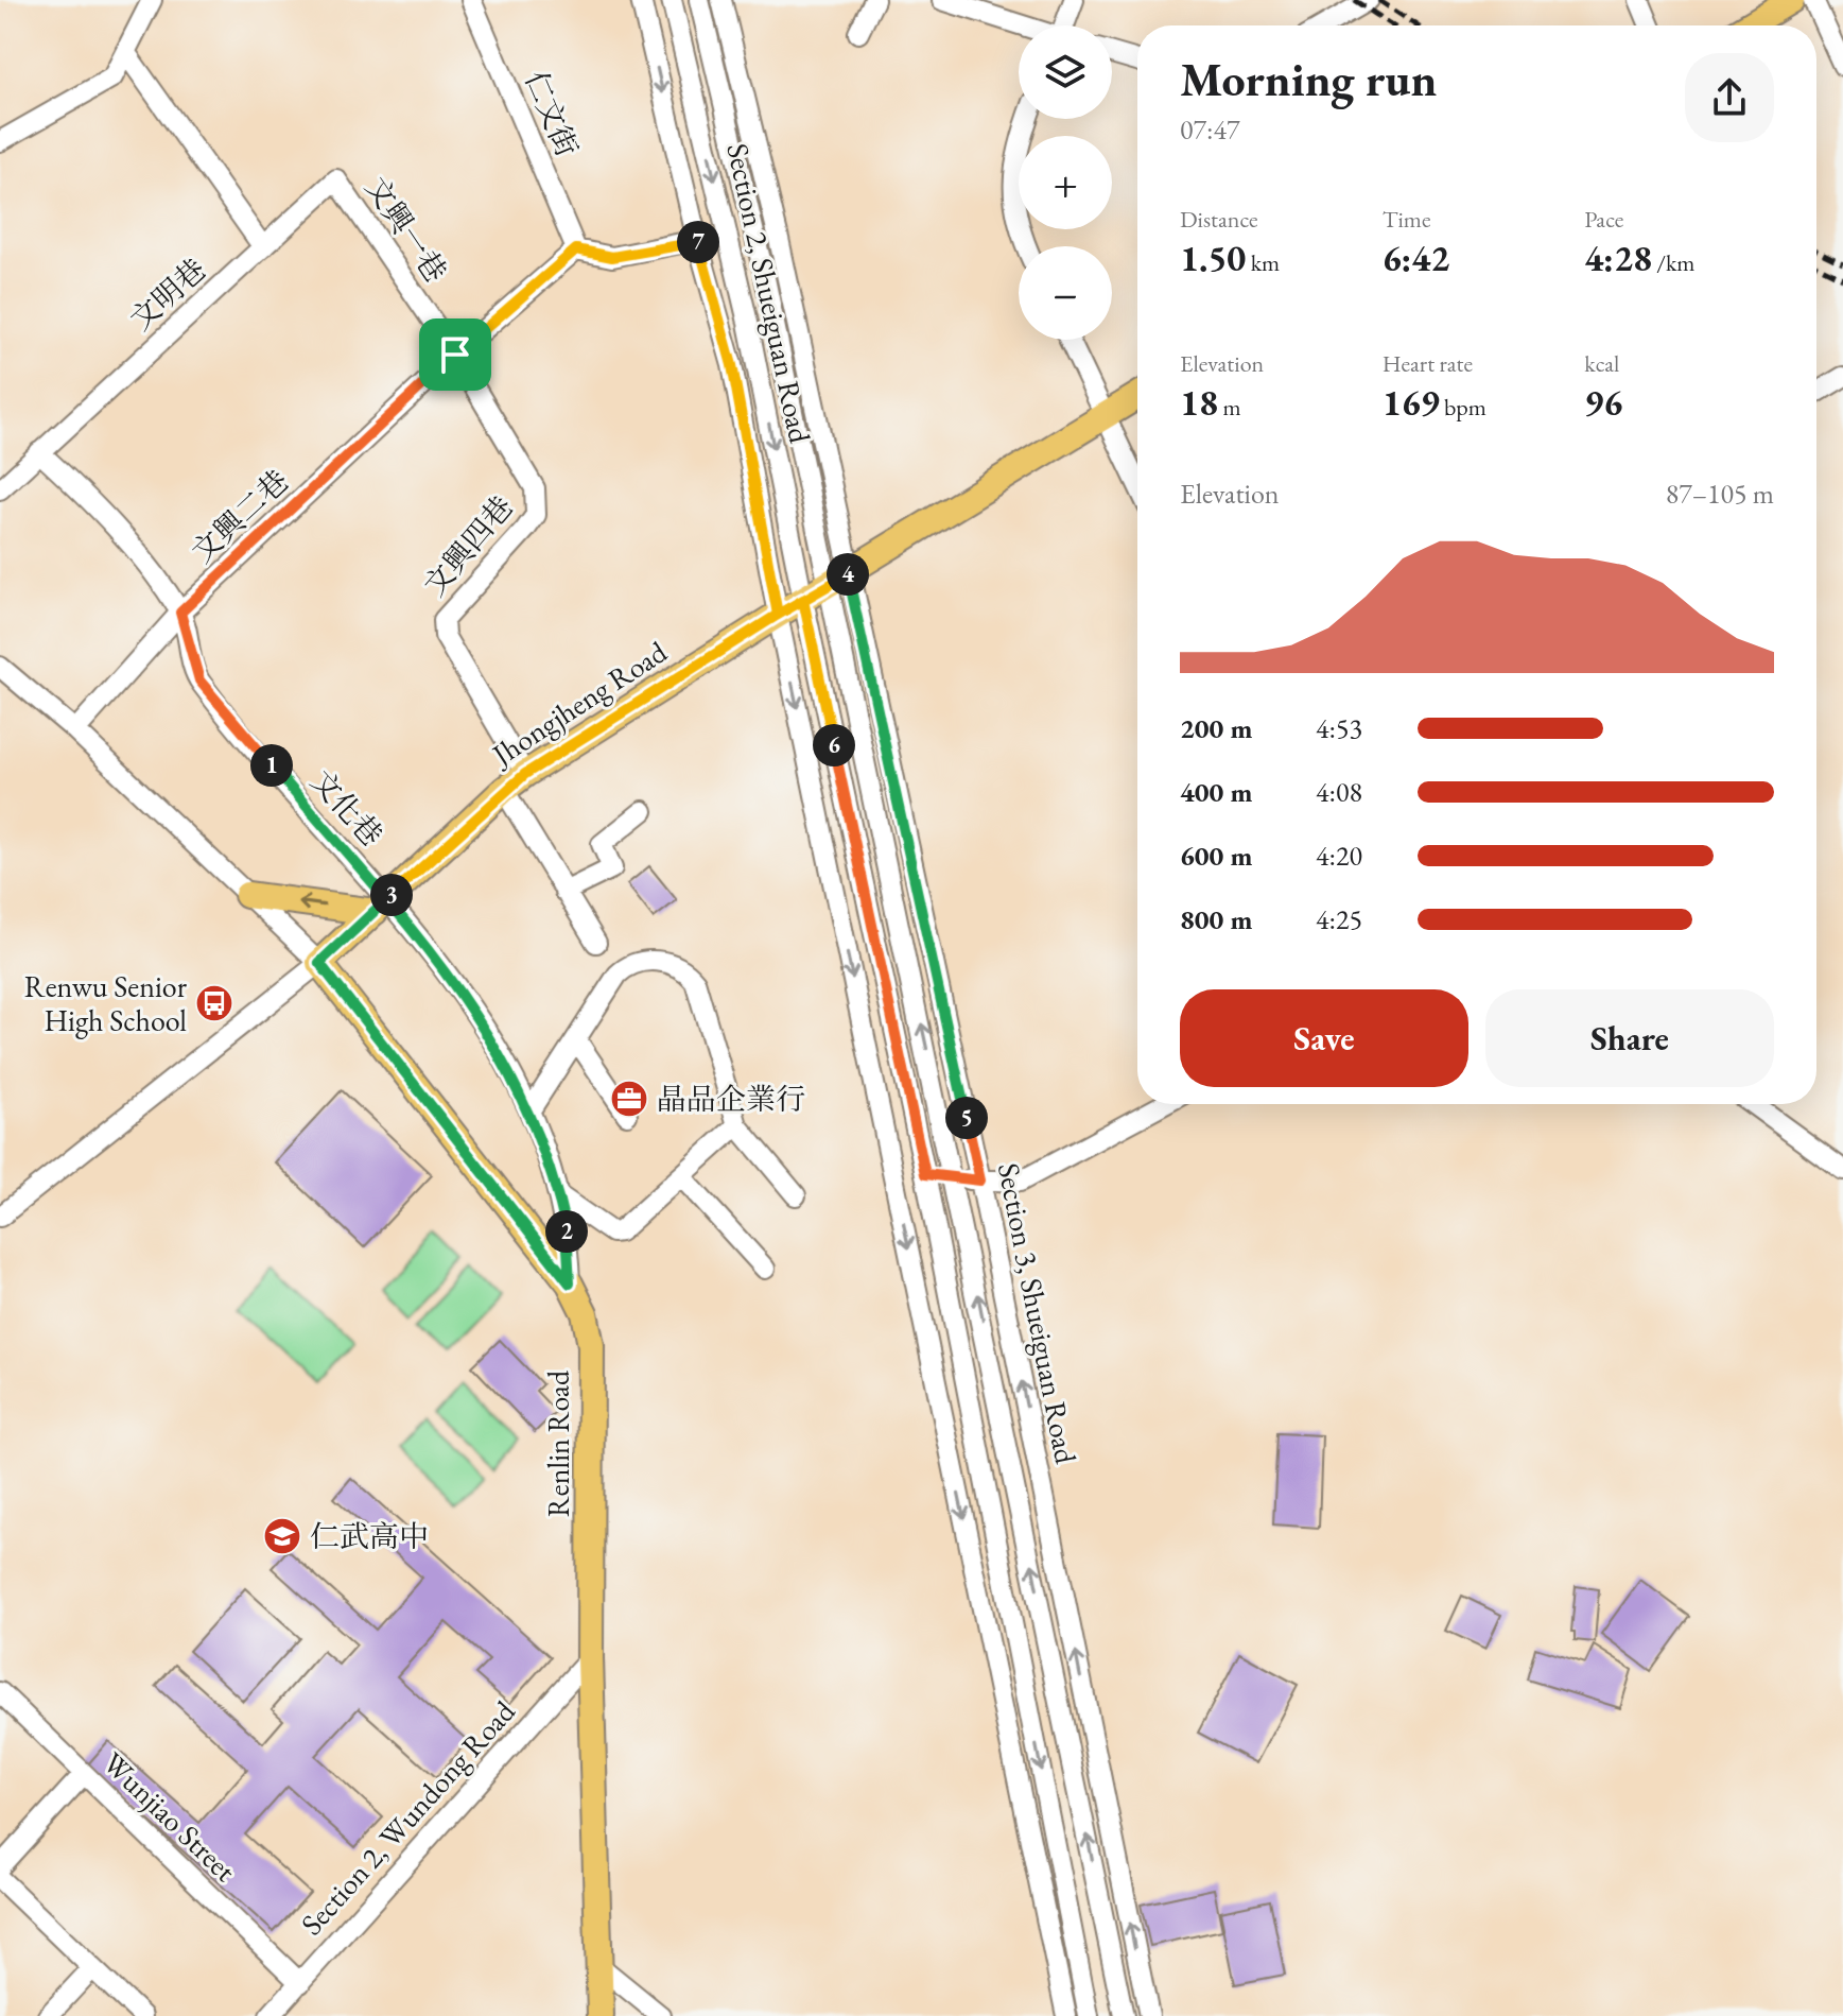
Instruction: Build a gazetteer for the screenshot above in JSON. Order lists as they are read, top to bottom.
{
  "streets": {
    "main road": ["Jhongjheng Road", "Renlin Road"],
    "street": [
      "仁文街",
      "文興一巷",
      "Section 2, Shueiguan Road",
      "文明巷",
      "文興二巷",
      "文興四巷",
      "文化巷",
      "Section 3, Shueiguan Road",
      "Wunjiao Street",
      "Section 2, Wundong Road"
    ]
  },
  "crossings": [
    ["仁文街", "文興二巷"],
    ["文興一巷", "文明巷"],
    ["文興一巷", "文興二巷"],
    ["文興一巷", "文興四巷"],
    ["Section 2, Shueiguan Road", "Jhongjheng Road"],
    ["Section 2, Shueiguan Road", "Section 3, Shueiguan Road"],
    ["文明巷", "文化巷"],
    ["文興二巷", "文興四巷"],
    ["文興二巷", "文化巷"],
    ["文興四巷", "Jhongjheng Road"],
    ["Jhongjheng Road", "文化巷"],
    ["Jhongjheng Road", "Section 3, Shueiguan Road"],
    ["Jhongjheng Road", "Renlin Road"],
    ["文化巷", "Renlin Road"],
    ["Renlin Road", "Section 2, Wundong Road"],
    ["Wunjiao Street", "Section 2, Wundong Road"]
  ],
  "places": {
    "bus stop": ["Renwu Senior High School"],
    "office": ["晶品企業行"],
    "school or university": ["仁武高中"]
  },
  "page": {
    "map_buttons": ["+", "−"],
    "heading": ["Morning run", "07:47"],
    "stats": [
      ["Distance", "1.50 km"],
      ["Time", "6:42"],
      ["Pace", "4:28 /km"],
      ["Elevation", "18 m"],
      ["Heart rate", "169 bpm"],
      ["kcal", "96"]
    ],
    "pins": [
      "7",
      "4",
      "6",
      "1",
      "3",
      "5",
      "2"
    ],
    "chart": ["Elevation", "87–105 m"],
    "list": [
      {
        "name": "200 m",
        "note": "4:53"
      },
      {
        "name": "400 m",
        "note": "4:08"
      },
      {
        "name": "600 m",
        "note": "4:20"
      },
      {
        "name": "800 m",
        "note": "4:25"
      }
    ],
    "buttons": ["Save", "Share"]
  }
}
